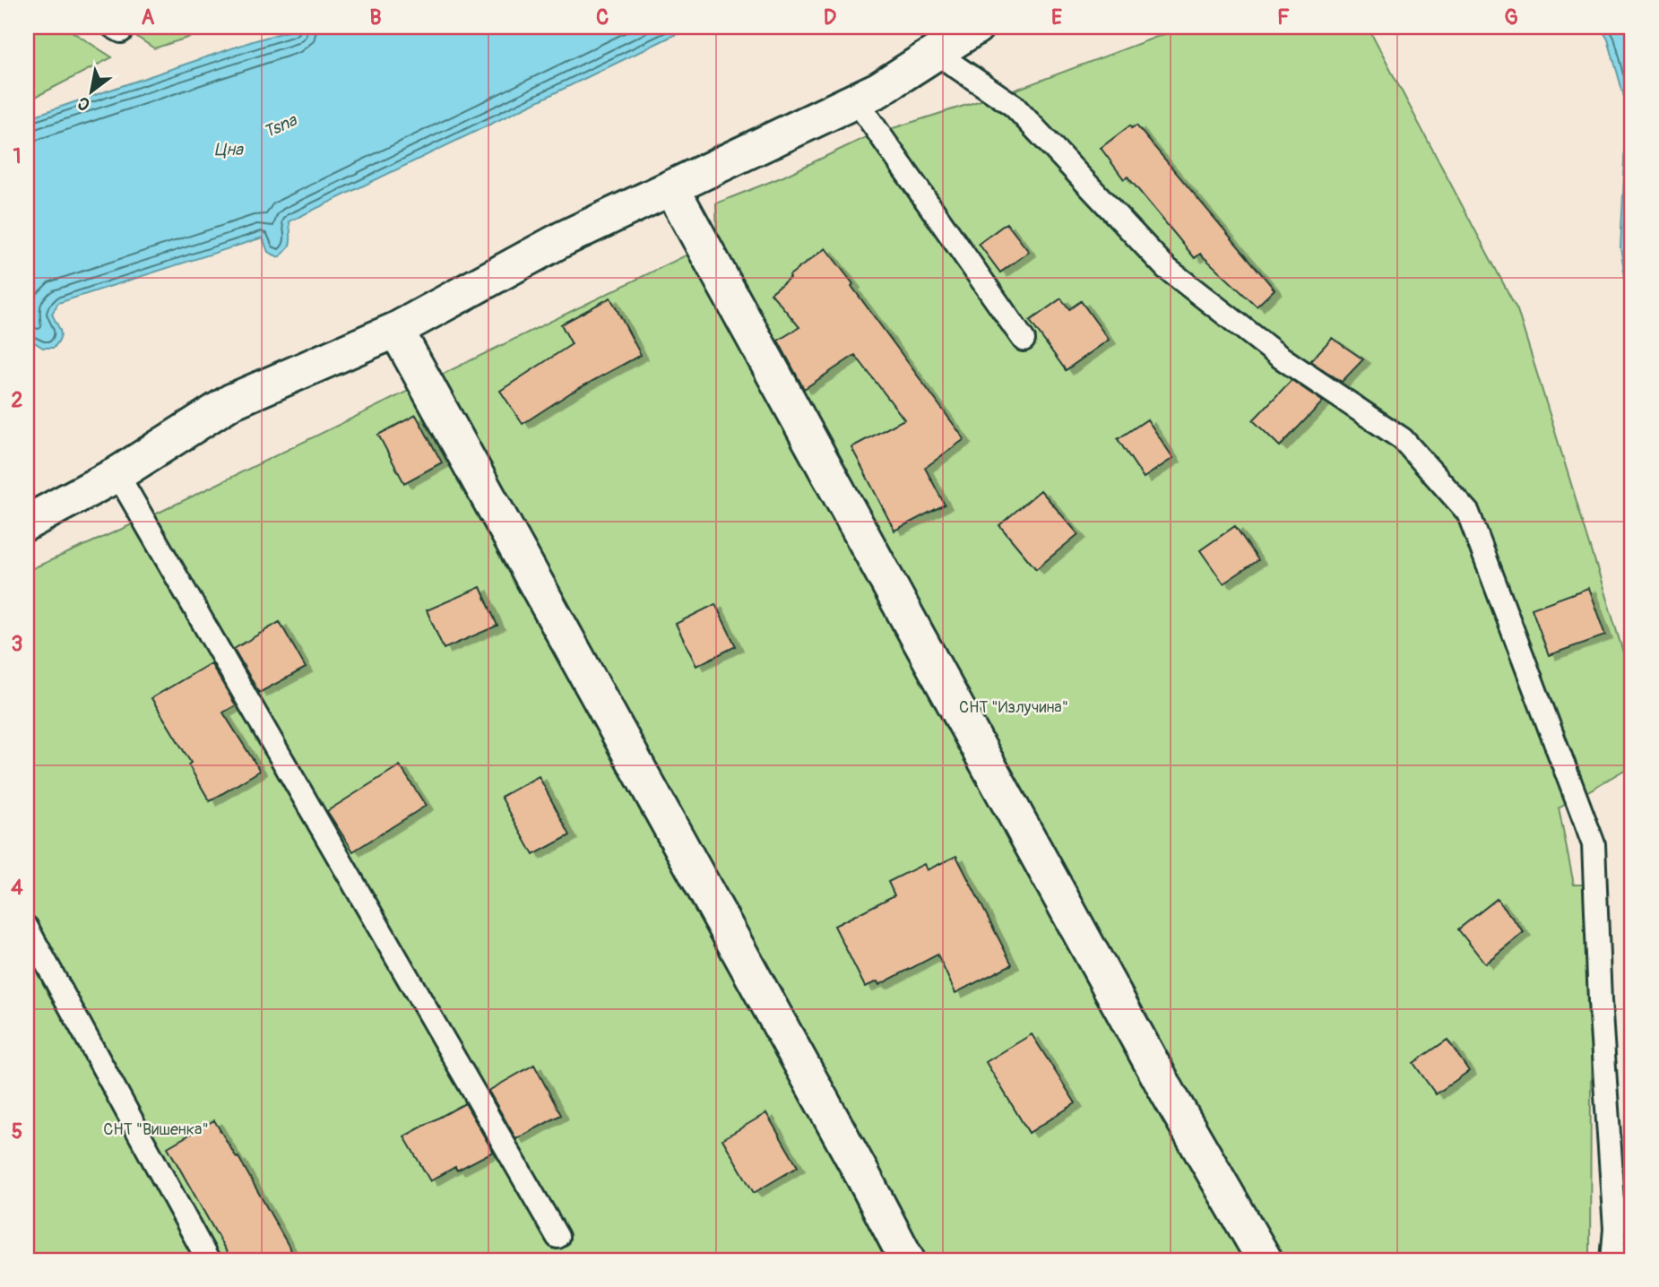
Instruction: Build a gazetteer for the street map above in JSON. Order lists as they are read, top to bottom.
{
  "water": ["Tsna", "Цна"],
  "parks": ["СНТ \"Излучина\"", "СНТ \"Вишенка\""],
  "north": "bottom left",
  "grid": {
    "columns": [
      "A",
      "B",
      "C",
      "D",
      "E",
      "F",
      "G"
    ],
    "rows": [
      "1",
      "2",
      "3",
      "4",
      "5"
    ]
  }
}
